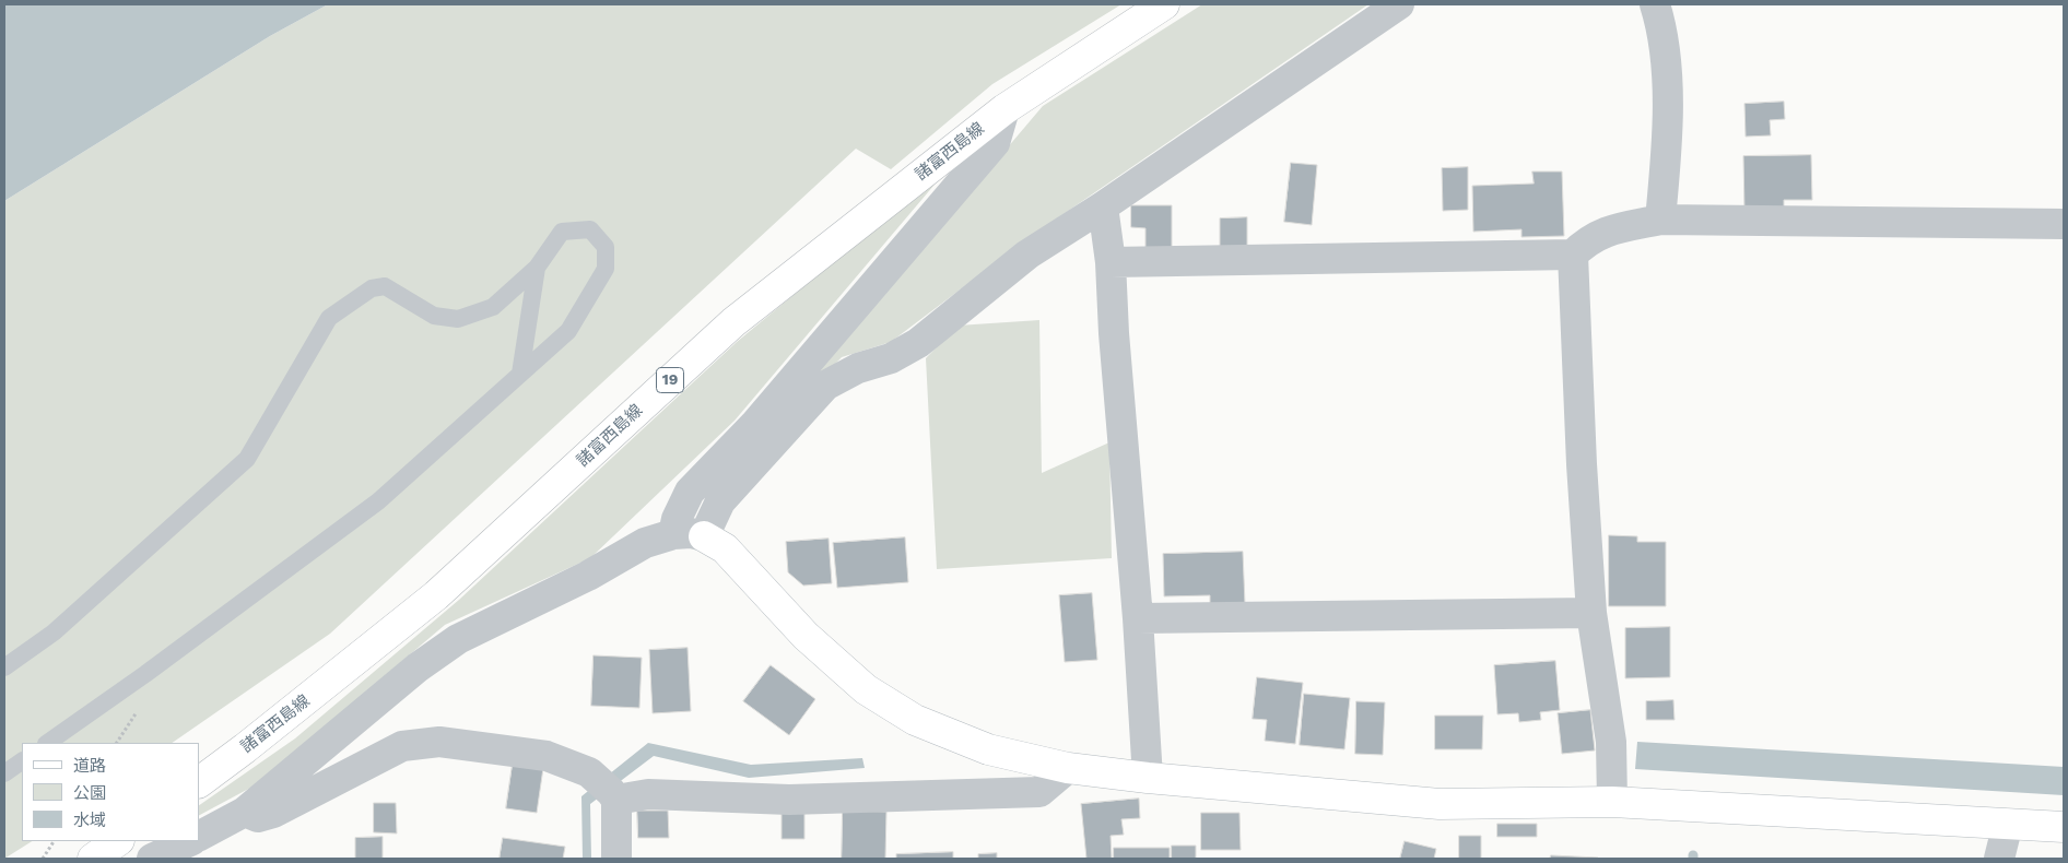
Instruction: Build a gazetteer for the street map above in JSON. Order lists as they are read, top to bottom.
{
  "streets": {
    "street": ["諸富西島線", "19"]
  },
  "legend": ["道路", "公園", "水域"]
}
